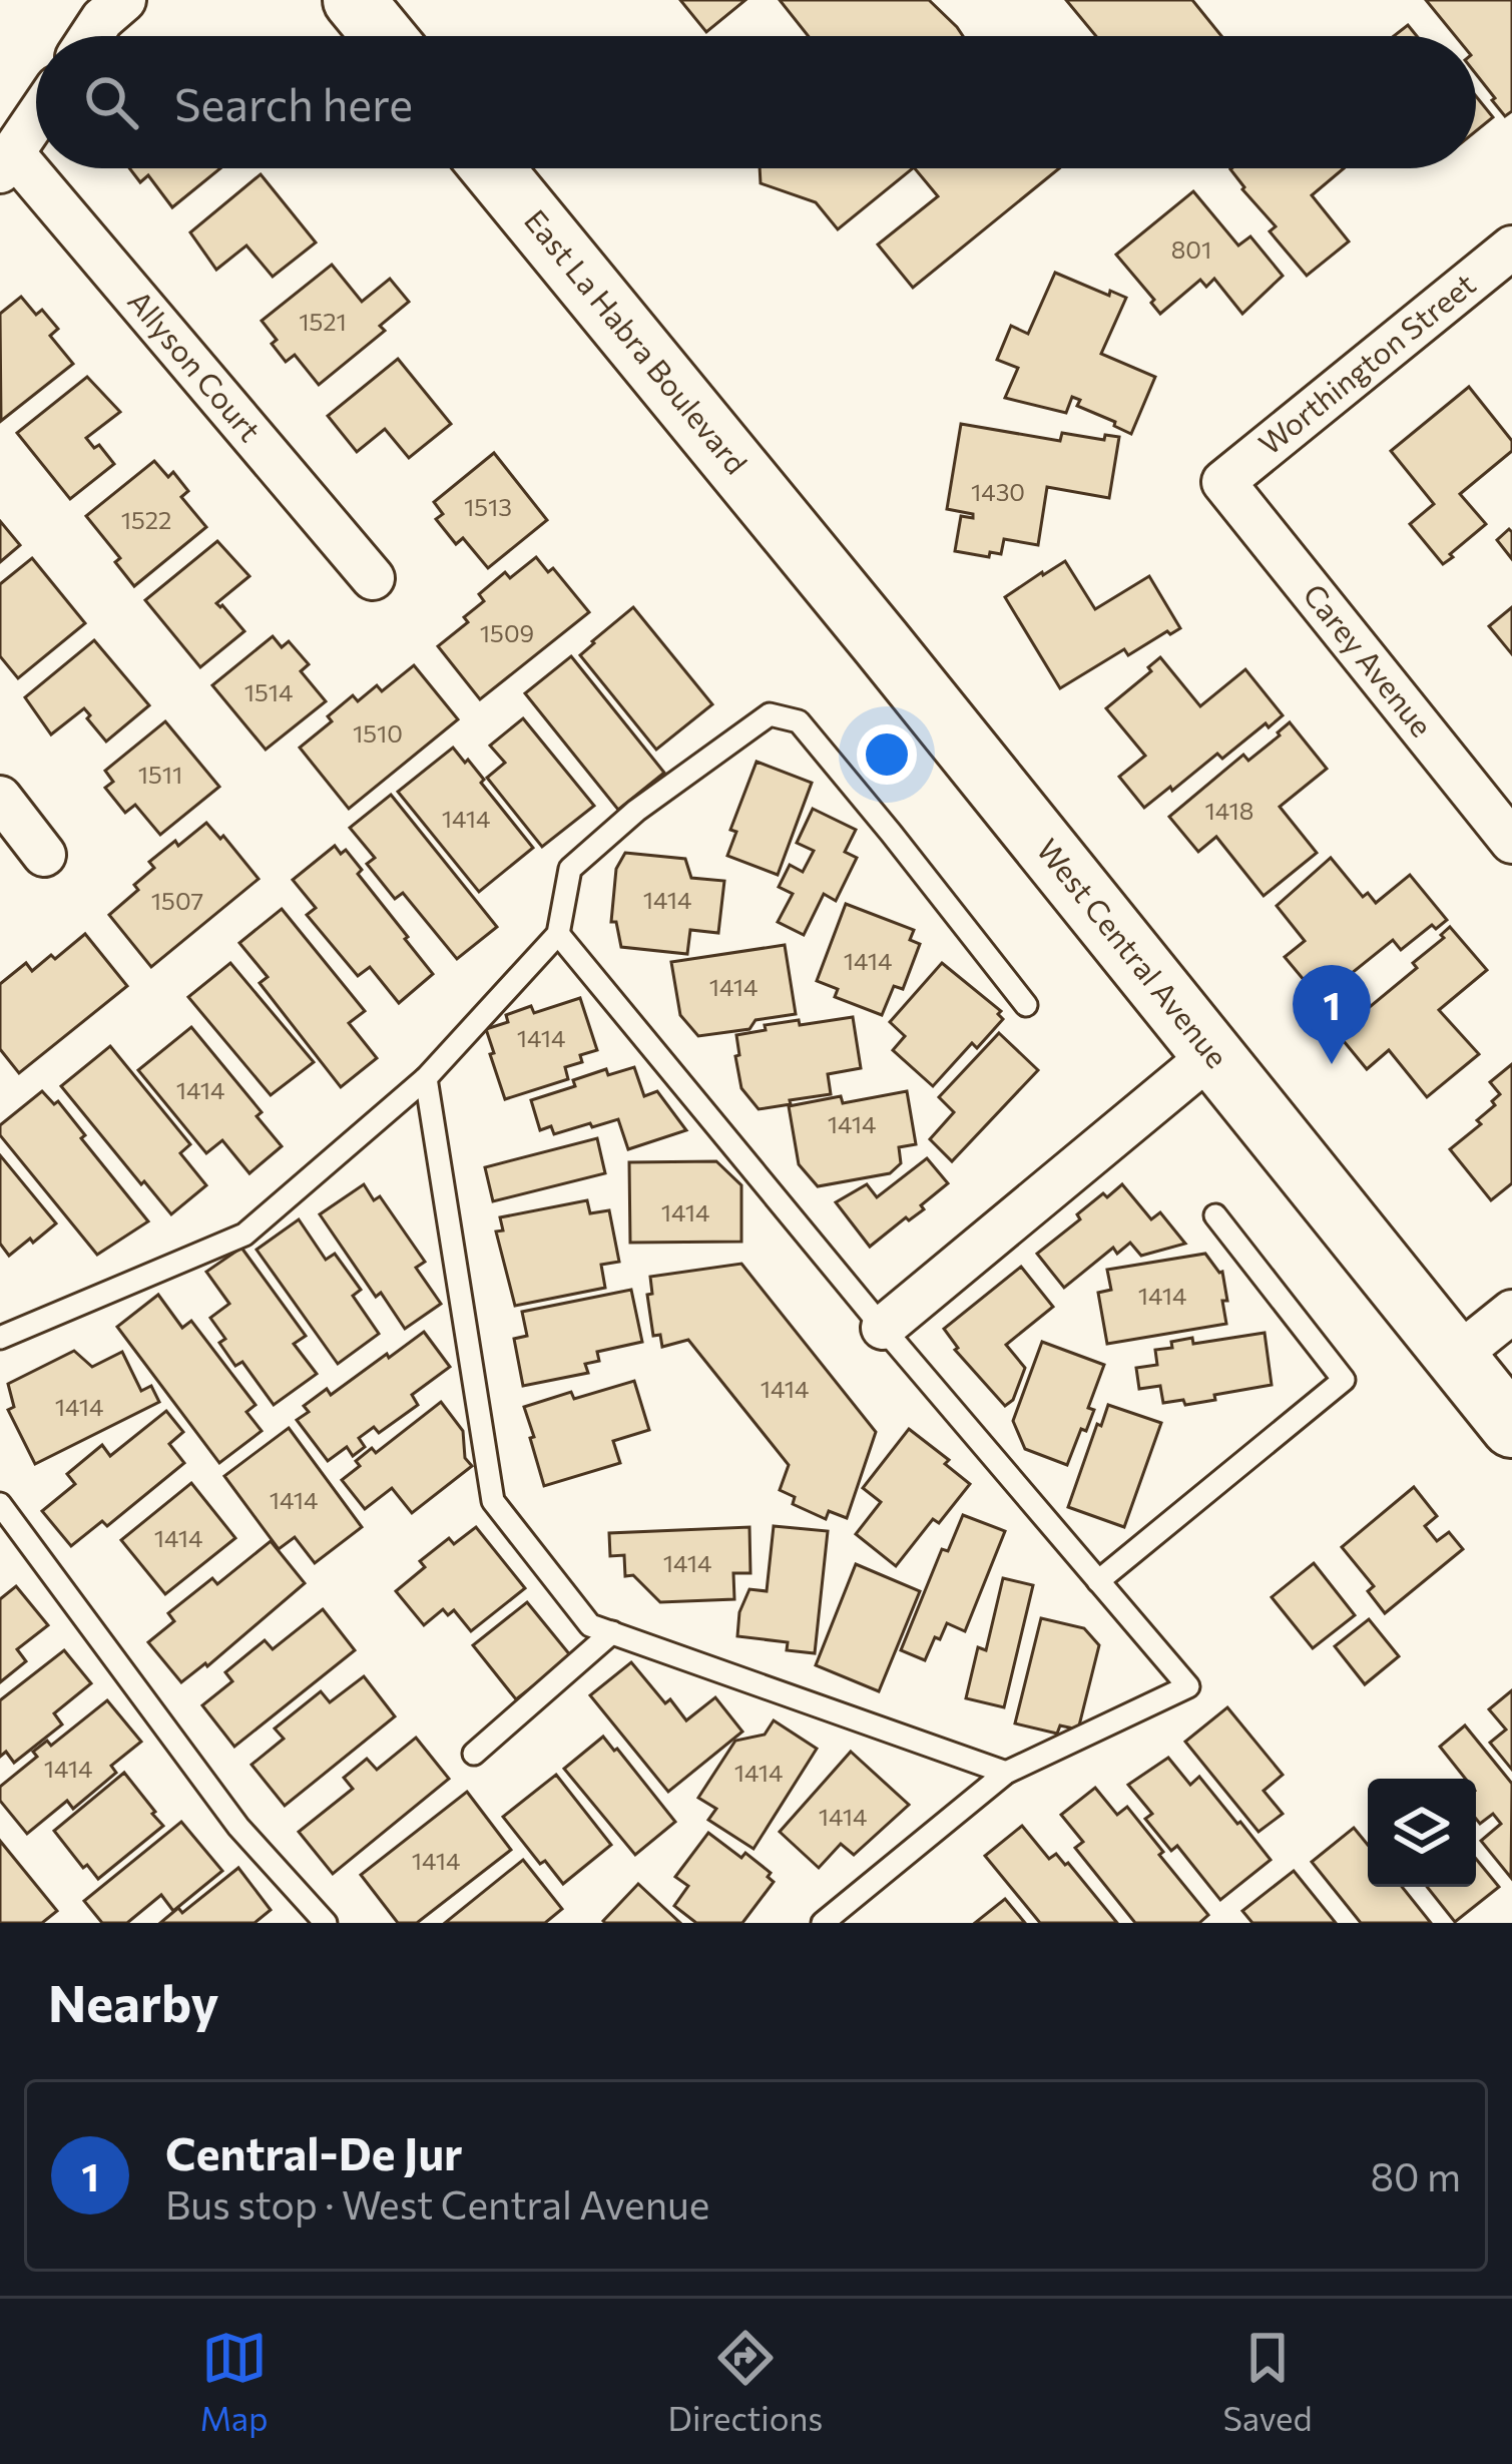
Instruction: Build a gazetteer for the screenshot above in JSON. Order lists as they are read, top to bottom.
{
  "streets": {
    "main road": ["East La Habra Boulevard", "West Central Avenue"],
    "street": ["Worthington Street", "Allyson Court", "Carey Avenue"]
  },
  "crossings": [
    ["East La Habra Boulevard", "West Central Avenue"],
    ["Worthington Street", "Carey Avenue"]
  ],
  "house_numbers": [
    "801",
    "1521",
    "1430",
    "1513",
    "1522",
    "1509",
    "1514",
    "1510",
    "1511",
    "1418",
    "1414",
    "1414",
    "1507",
    "1414",
    "1414",
    "1414",
    "1414",
    "1414",
    "1414",
    "1414",
    "1414",
    "1414",
    "1414",
    "1414",
    "1414",
    "1414",
    "1414",
    "1414",
    "1414"
  ],
  "page": {
    "search": "Search here",
    "pins": "1",
    "heading": "Nearby",
    "list": [
      {
        "mark": "1",
        "name": "Central-De Jur",
        "note": "Bus stop · West Central Avenue",
        "value": "80 m"
      }
    ],
    "nav": ["Map", "Directions", "Saved"]
  }
}
